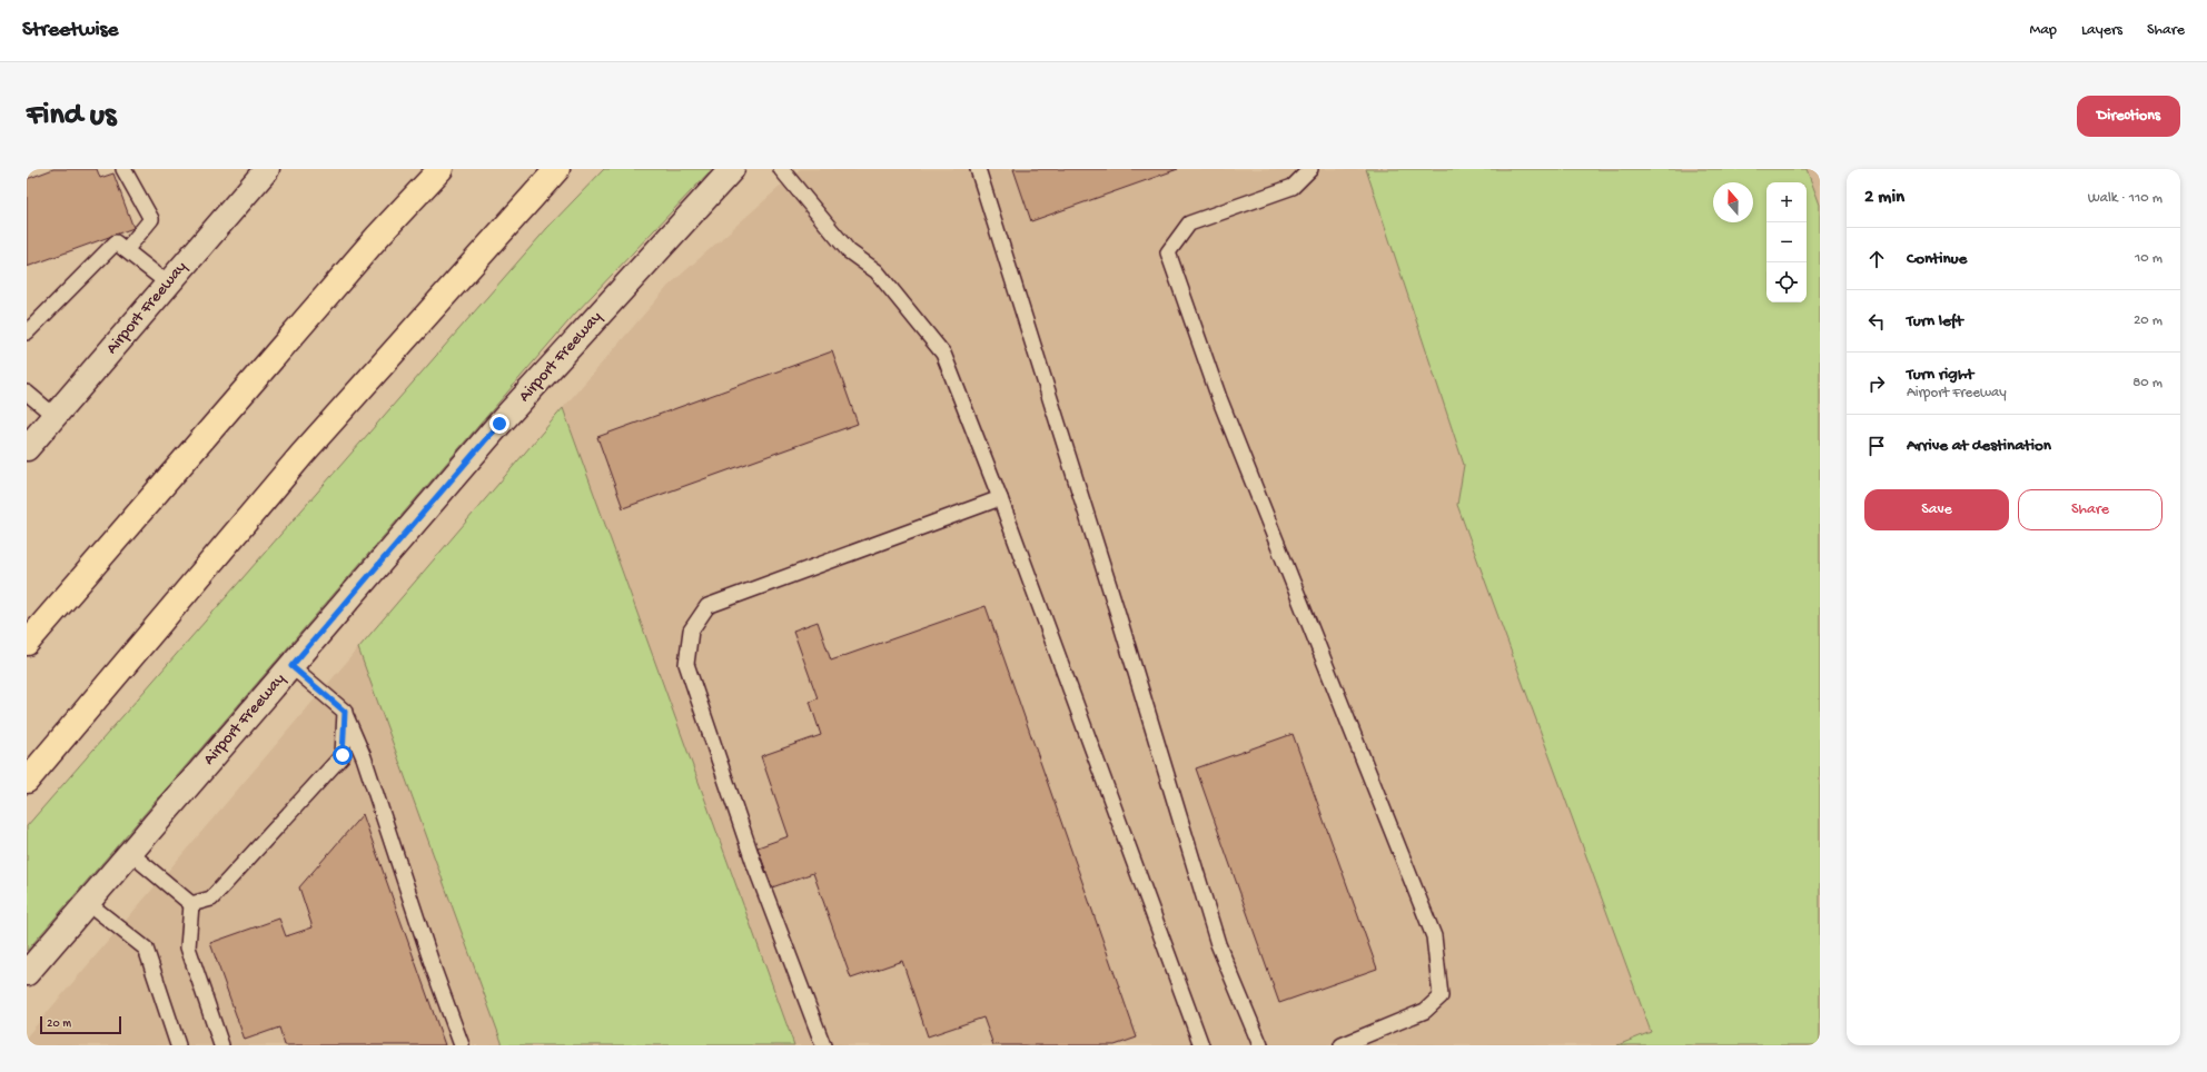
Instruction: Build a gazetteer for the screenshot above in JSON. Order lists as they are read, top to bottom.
{
  "streets": {
    "main road": ["Airport Freeway"]
  },
  "scale_bar": "20 m",
  "north": "top",
  "page": {
    "header": "Streetwise",
    "nav": ["Map", "Layers", "Share"],
    "buttons": [
      "Directions",
      ["Save", "Share"]
    ],
    "title": "Find us",
    "heading": ["2 min", "Walk · 110 m"],
    "map_buttons": ["+", "−"],
    "list": [
      ["Continue", "10 m"],
      ["Turn left", "20 m"],
      ["Turn right", "Airport Freeway", "80 m"],
      "Arrive at destination"
    ],
    "scale": "20 m"
  }
}
